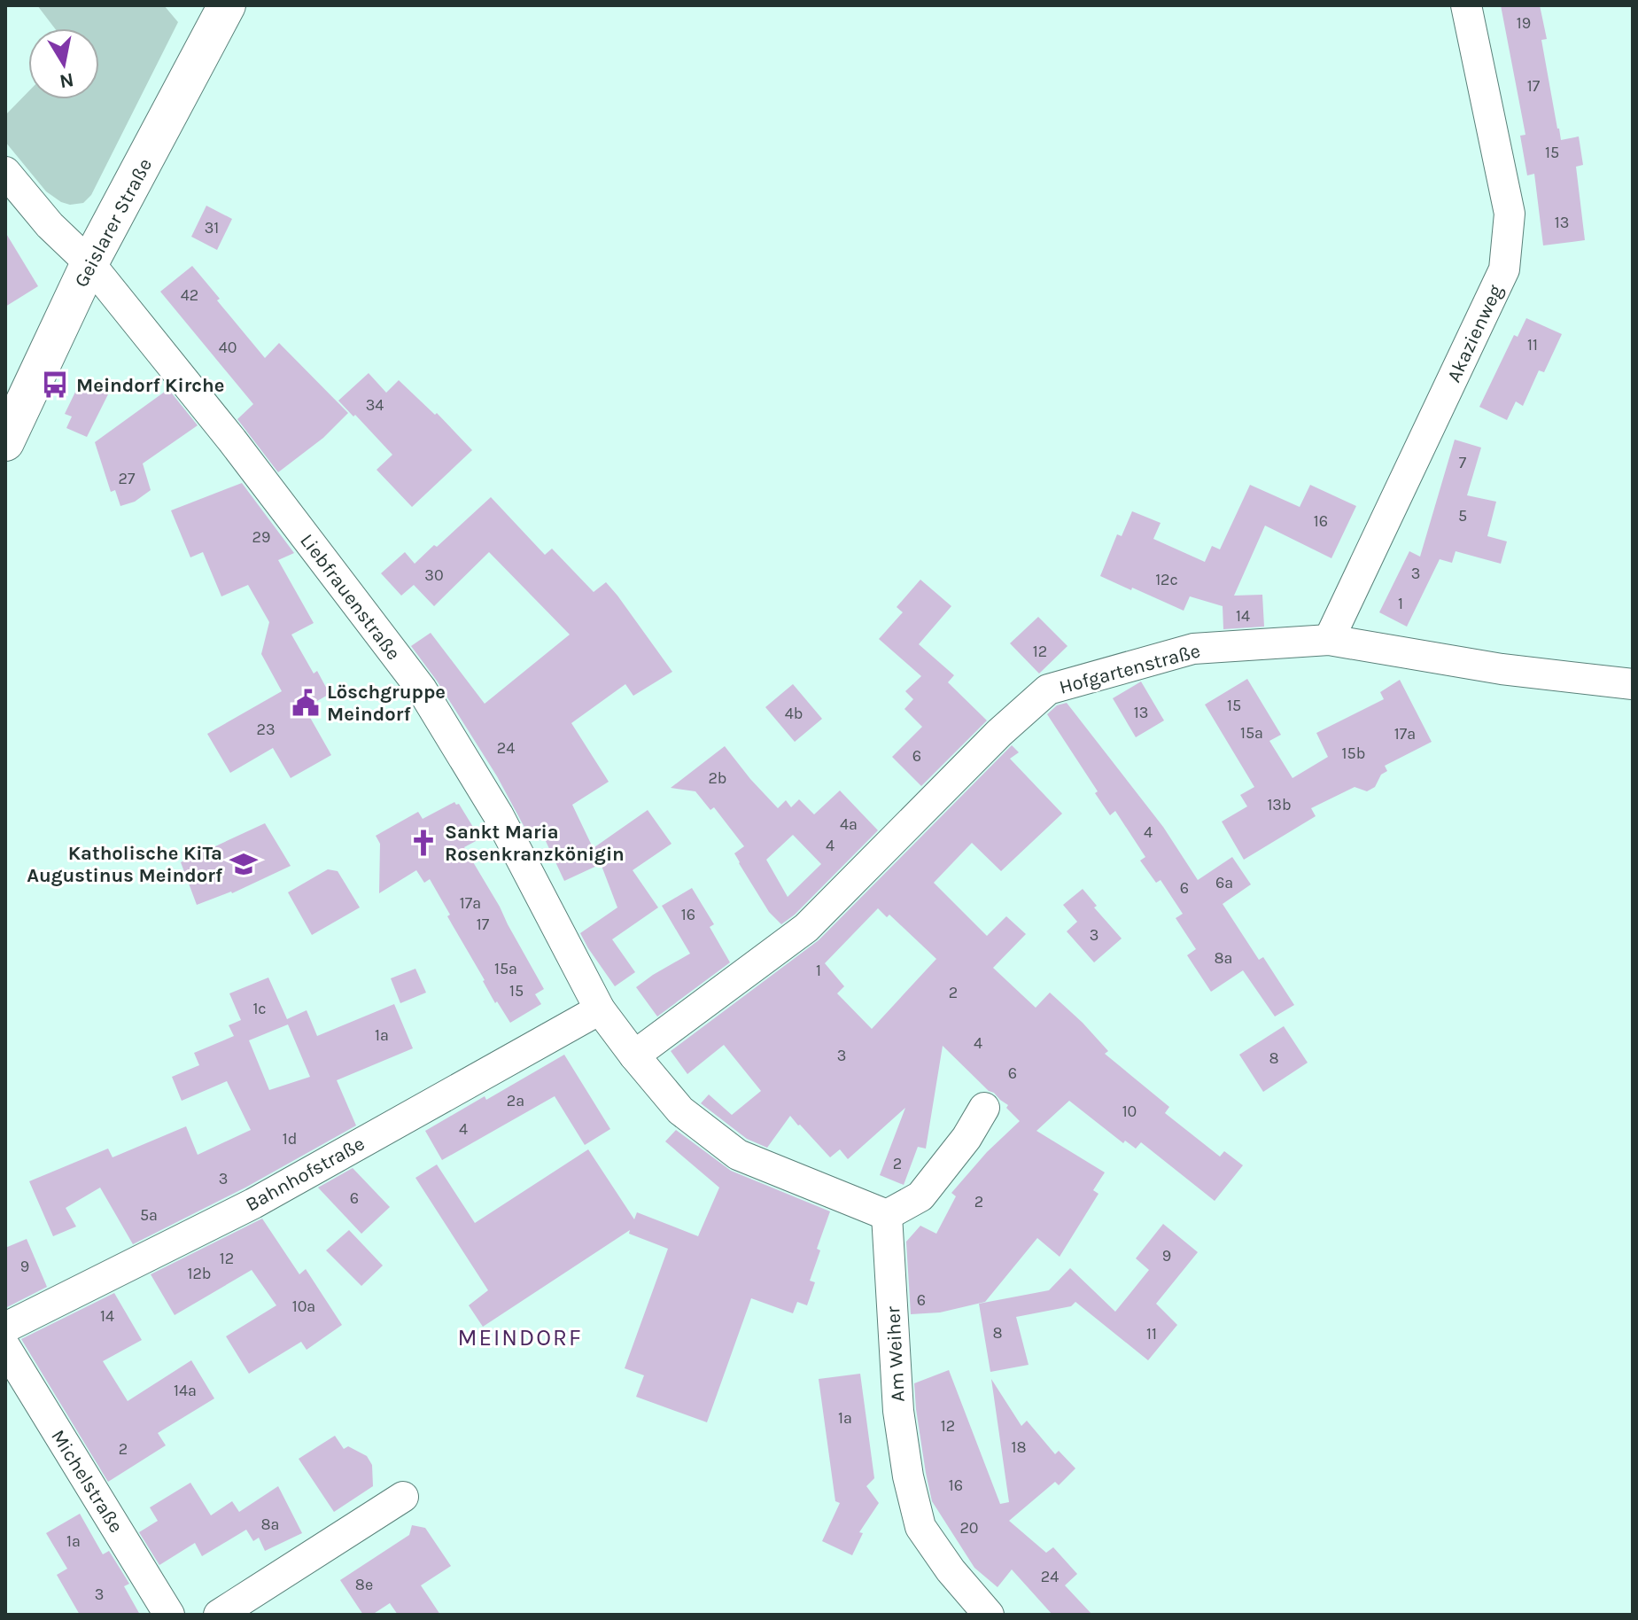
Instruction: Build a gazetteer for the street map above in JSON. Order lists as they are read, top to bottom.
{
  "streets": {
    "main road": ["Geislarer Straße"],
    "street": [
      "Akazienweg",
      "Liebfrauenstraße",
      "Hofgartenstraße",
      "Bahnhofstraße",
      "Am Weiher",
      "Michelstraße"
    ]
  },
  "crossings": [
    ["Geislarer Straße", "Liebfrauenstraße"],
    ["Akazienweg", "Hofgartenstraße"],
    ["Liebfrauenstraße", "Hofgartenstraße"],
    ["Liebfrauenstraße", "Bahnhofstraße"],
    ["Liebfrauenstraße", "Am Weiher"]
  ],
  "districts": ["MEINDORF"],
  "places": {
    "bus stop": ["Meindorf Kirche"],
    "public building": ["Löschgruppe Meindorf"],
    "church": ["Sankt Maria Rosenkranzkönigin"],
    "school or university": ["Katholische KiTa Augustinus Meindorf"]
  },
  "house_numbers": [
    "19",
    "17",
    "15",
    "13",
    "31",
    "42",
    "11",
    "40",
    "34",
    "7",
    "27",
    "5",
    "16",
    "29",
    "3",
    "30",
    "12c",
    "1",
    "14",
    "12",
    "15",
    "13",
    "4b",
    "23",
    "15a",
    "17a",
    "24",
    "15b",
    "6",
    "2b",
    "13b",
    "4a",
    "4",
    "4",
    "6a",
    "6",
    "17a",
    "16",
    "17",
    "3",
    "8a",
    "15a",
    "1",
    "15",
    "2",
    "1c",
    "1a",
    "4",
    "3",
    "8",
    "6",
    "2a",
    "10",
    "4",
    "1d",
    "2",
    "3",
    "6",
    "2",
    "5a",
    "9",
    "12",
    "9",
    "12b",
    "6",
    "10a",
    "14",
    "8",
    "11",
    "14a",
    "1a",
    "12",
    "18",
    "2",
    "16",
    "8a",
    "20",
    "1a",
    "24",
    "8e",
    "3"
  ],
  "north": "bottom"
}
